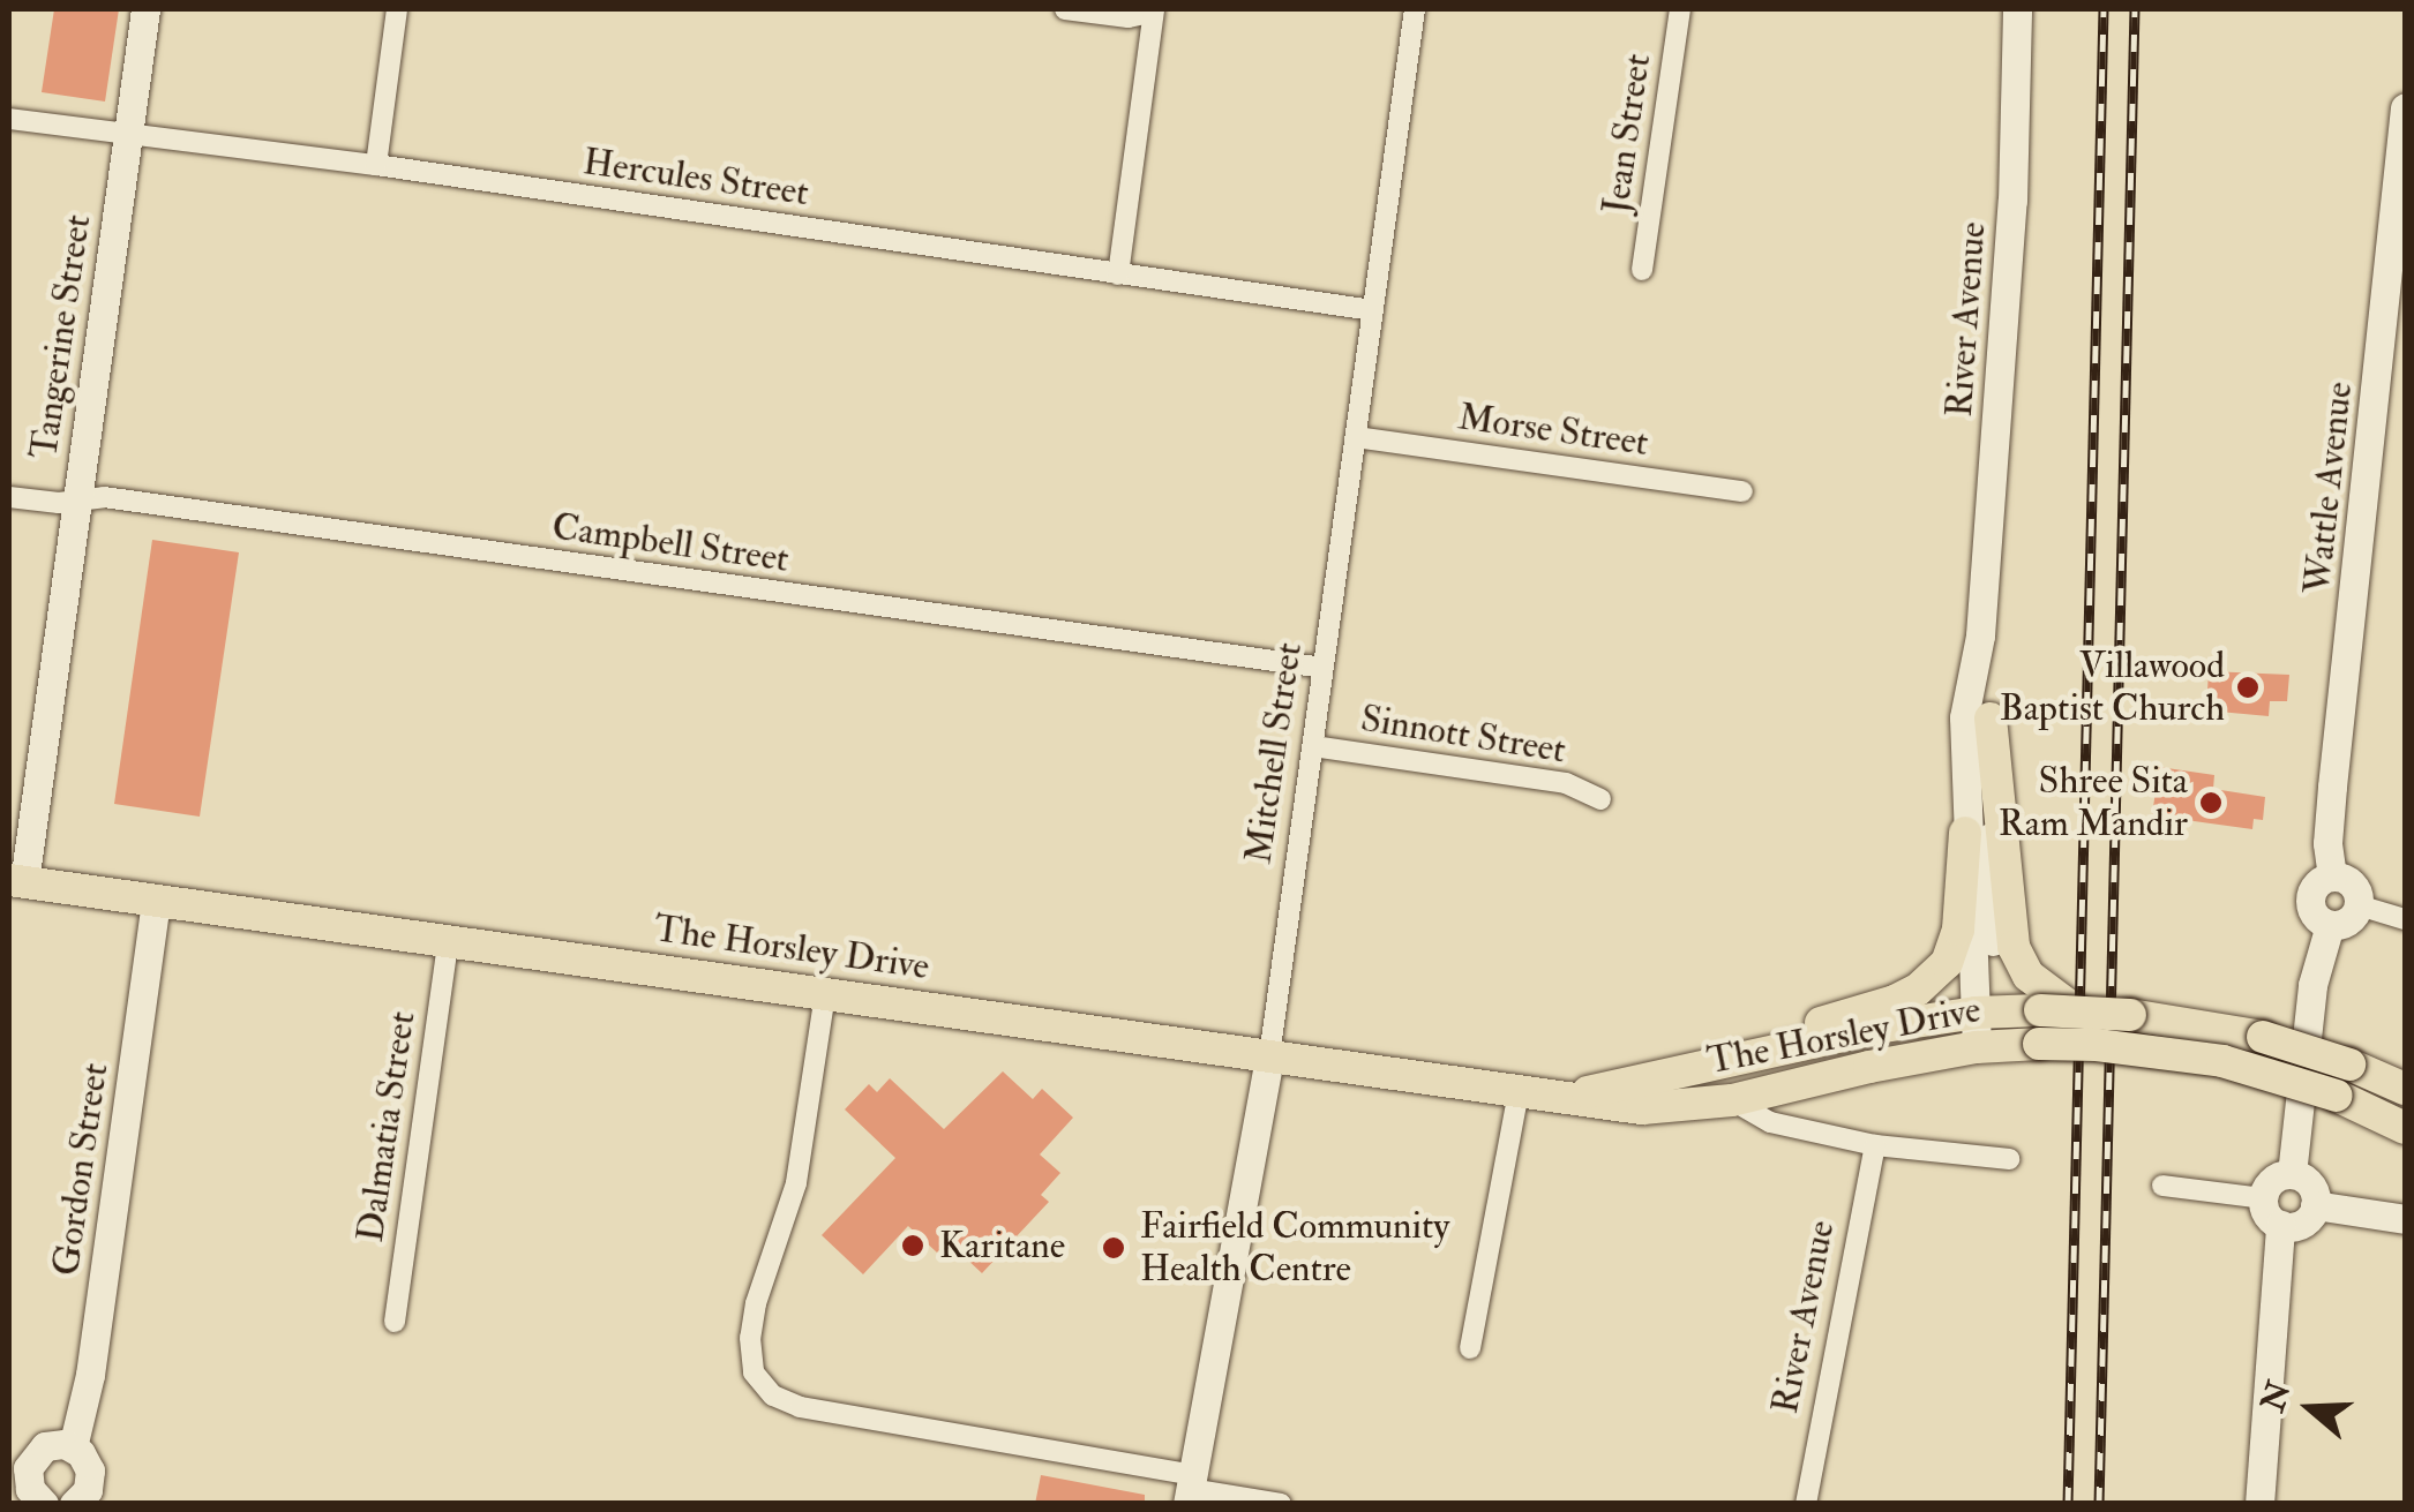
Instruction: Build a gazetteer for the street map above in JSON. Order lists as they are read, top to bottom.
{
  "streets": {
    "main road": ["The Horsley Drive"],
    "street": [
      "Jean Street",
      "Hercules Street",
      "River Avenue",
      "Tangerine Street",
      "Morse Street",
      "Wattle Avenue",
      "Campbell Street",
      "Sinnott Street",
      "Mitchell Street",
      "Dalmatia Street",
      "Gordon Street"
    ]
  },
  "crossings": [
    ["Hercules Street", "Tangerine Street"],
    ["Hercules Street", "Mitchell Street"],
    ["River Avenue", "The Horsley Drive"],
    ["Tangerine Street", "Campbell Street"],
    ["Tangerine Street", "The Horsley Drive"],
    ["Morse Street", "Mitchell Street"],
    ["Campbell Street", "Mitchell Street"],
    ["Sinnott Street", "Mitchell Street"],
    ["Mitchell Street", "The Horsley Drive"],
    ["The Horsley Drive", "Dalmatia Street"],
    ["The Horsley Drive", "Gordon Street"]
  ],
  "places": [
    "Villawood Baptist Church",
    "Shree Sita Ram Mandir",
    "Karitane",
    "Fairfield Community Health Centre"
  ],
  "north": "left"
}
